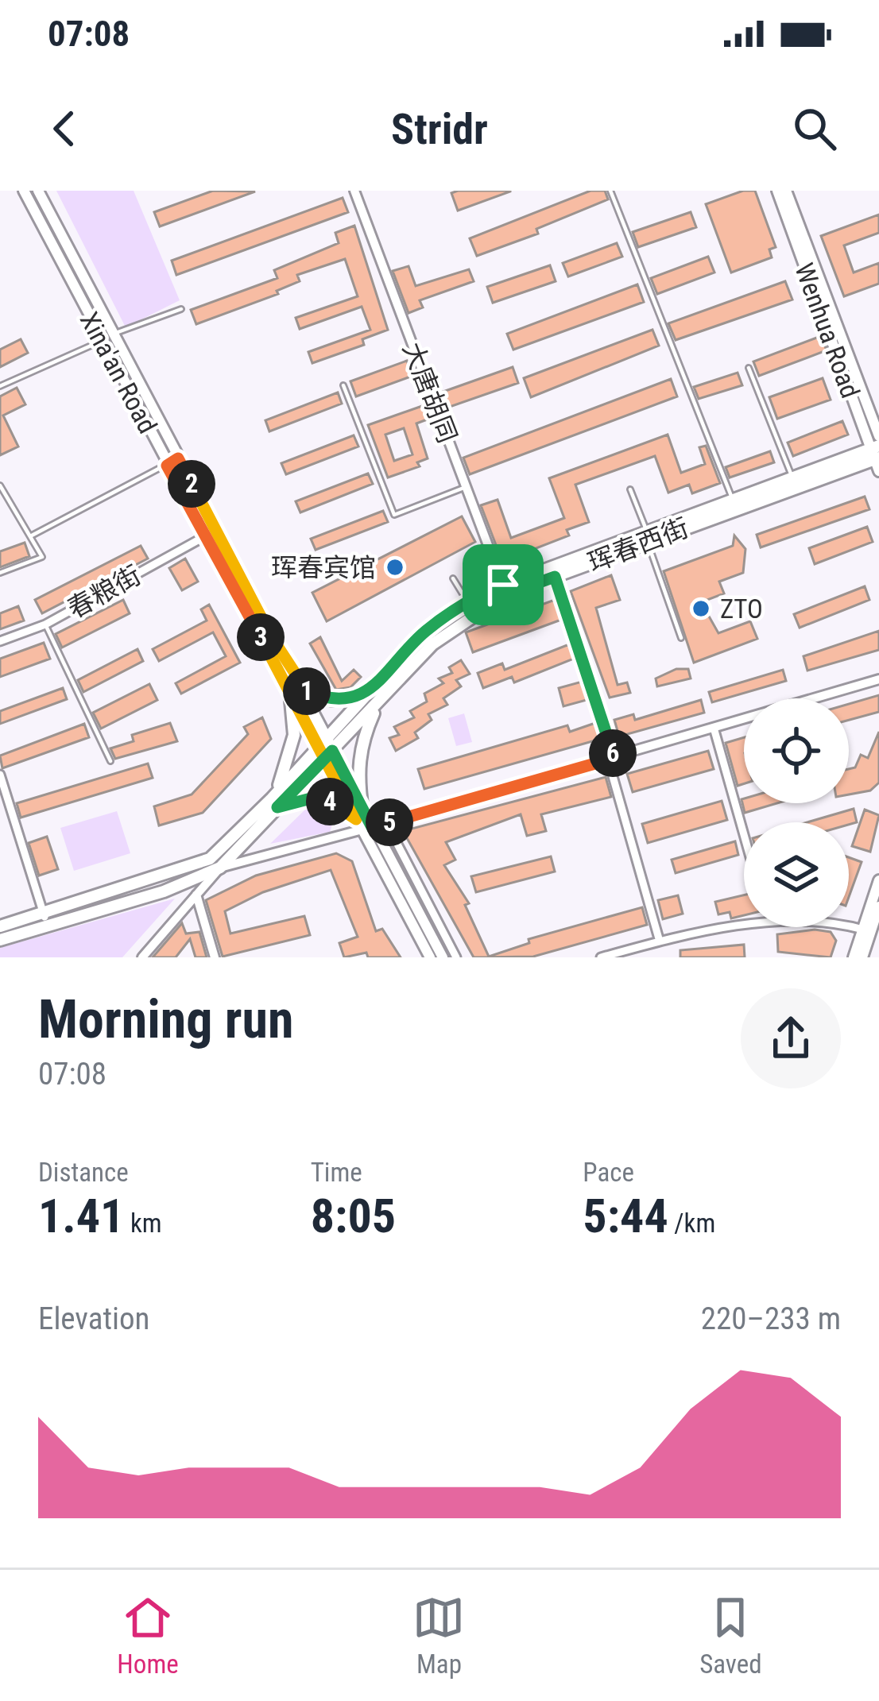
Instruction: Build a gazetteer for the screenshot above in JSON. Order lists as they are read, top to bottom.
{
  "streets": {
    "main road": ["Wenhua Road", "Xina'an Road", "珲春西街"],
    "street": ["大唐胡同", "春粮街"]
  },
  "crossings": [
    ["Wenhua Road", "珲春西街"],
    ["Xina'an Road", "珲春西街"],
    ["Xina'an Road", "春粮街"],
    ["大唐胡同", "珲春西街"]
  ],
  "places": ["珲春宾馆", "ZTO"],
  "page": {
    "status": "07:08",
    "header": "Stridr",
    "pins": [
      "2",
      "3",
      "1",
      "6",
      "4",
      "5"
    ],
    "heading": ["Morning run", "07:08"],
    "stats": [
      ["Distance", "1.41 km"],
      ["Time", "8:05"],
      ["Pace", "5:44 /km"]
    ],
    "chart": ["Elevation", "220–233 m"],
    "tabs": ["Home", "Map", "Saved"]
  }
}
